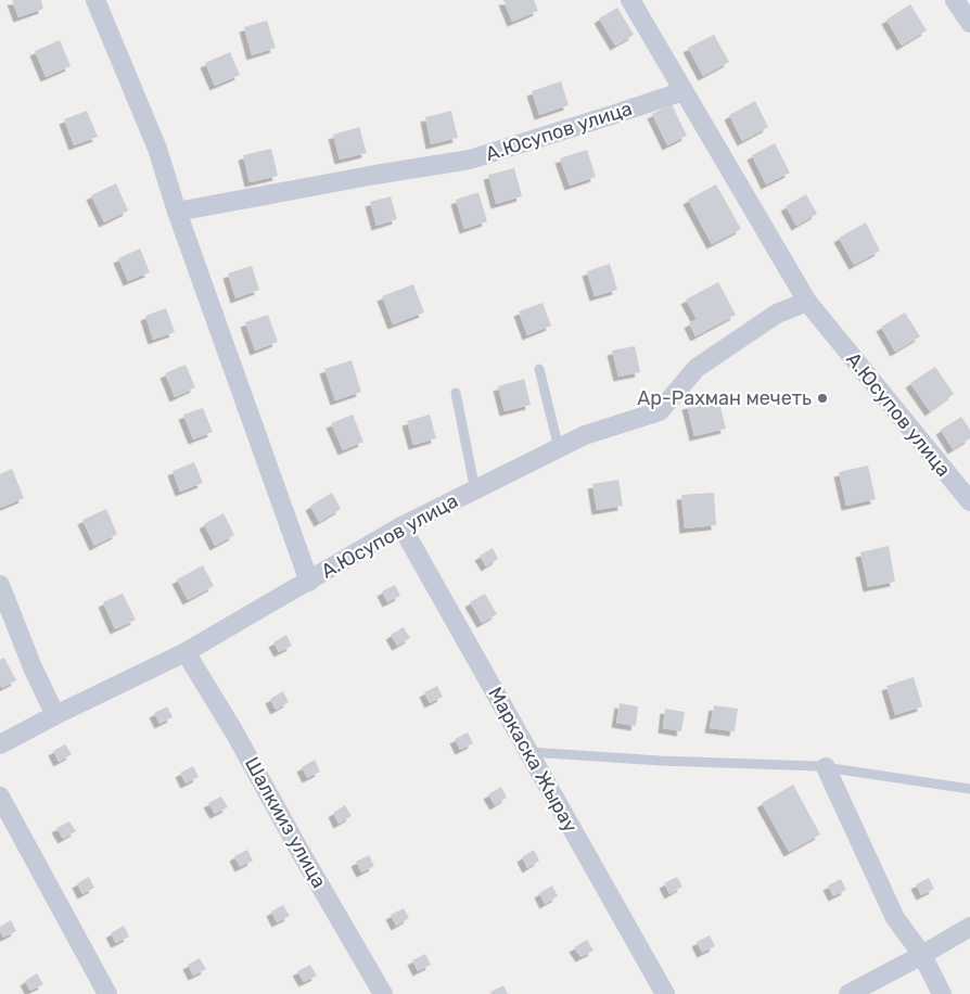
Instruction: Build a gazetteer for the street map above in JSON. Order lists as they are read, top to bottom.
{
  "streets": {
    "street": ["А.Юсупов улица", "Маркаска Жырау", "Шалкииз улица"]
  },
  "crossings": [
    ["А.Юсупов улица", "Маркаска Жырау"]
  ],
  "places": ["Ар-Рахман мечеть"]
}
